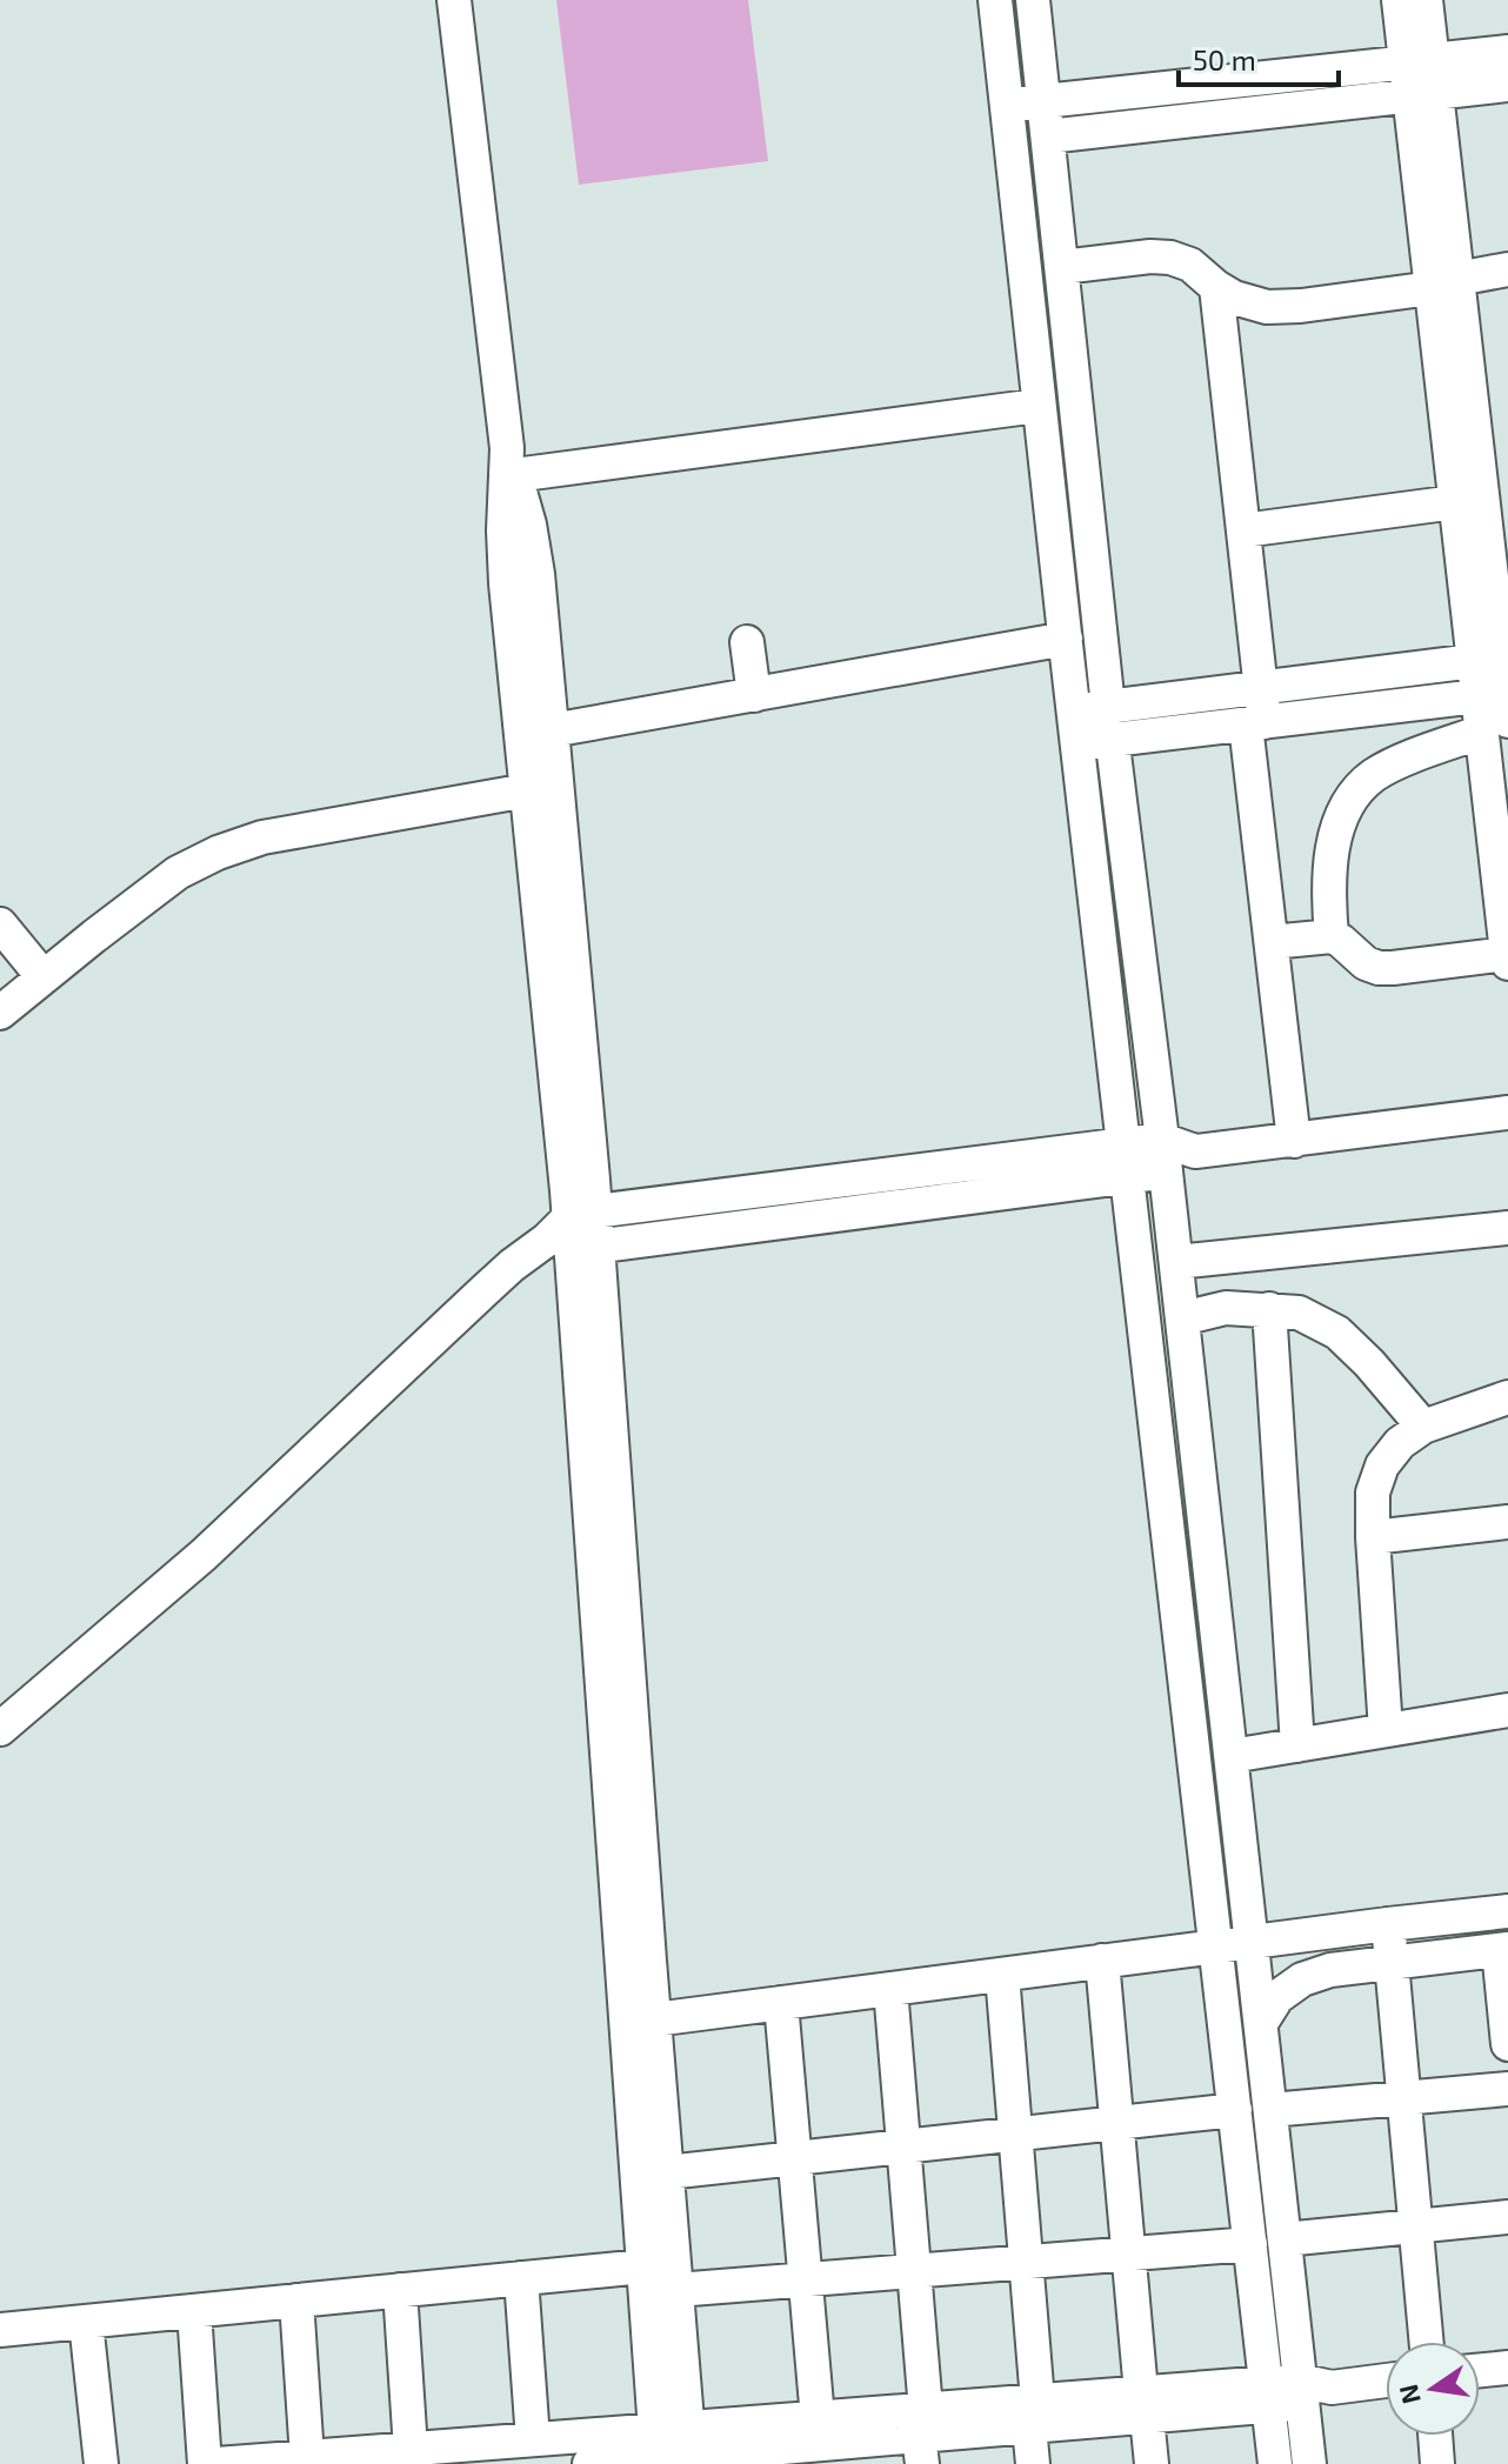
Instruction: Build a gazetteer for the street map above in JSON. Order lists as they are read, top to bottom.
{
  "scale_bar": "50 m",
  "north": "left"
}
